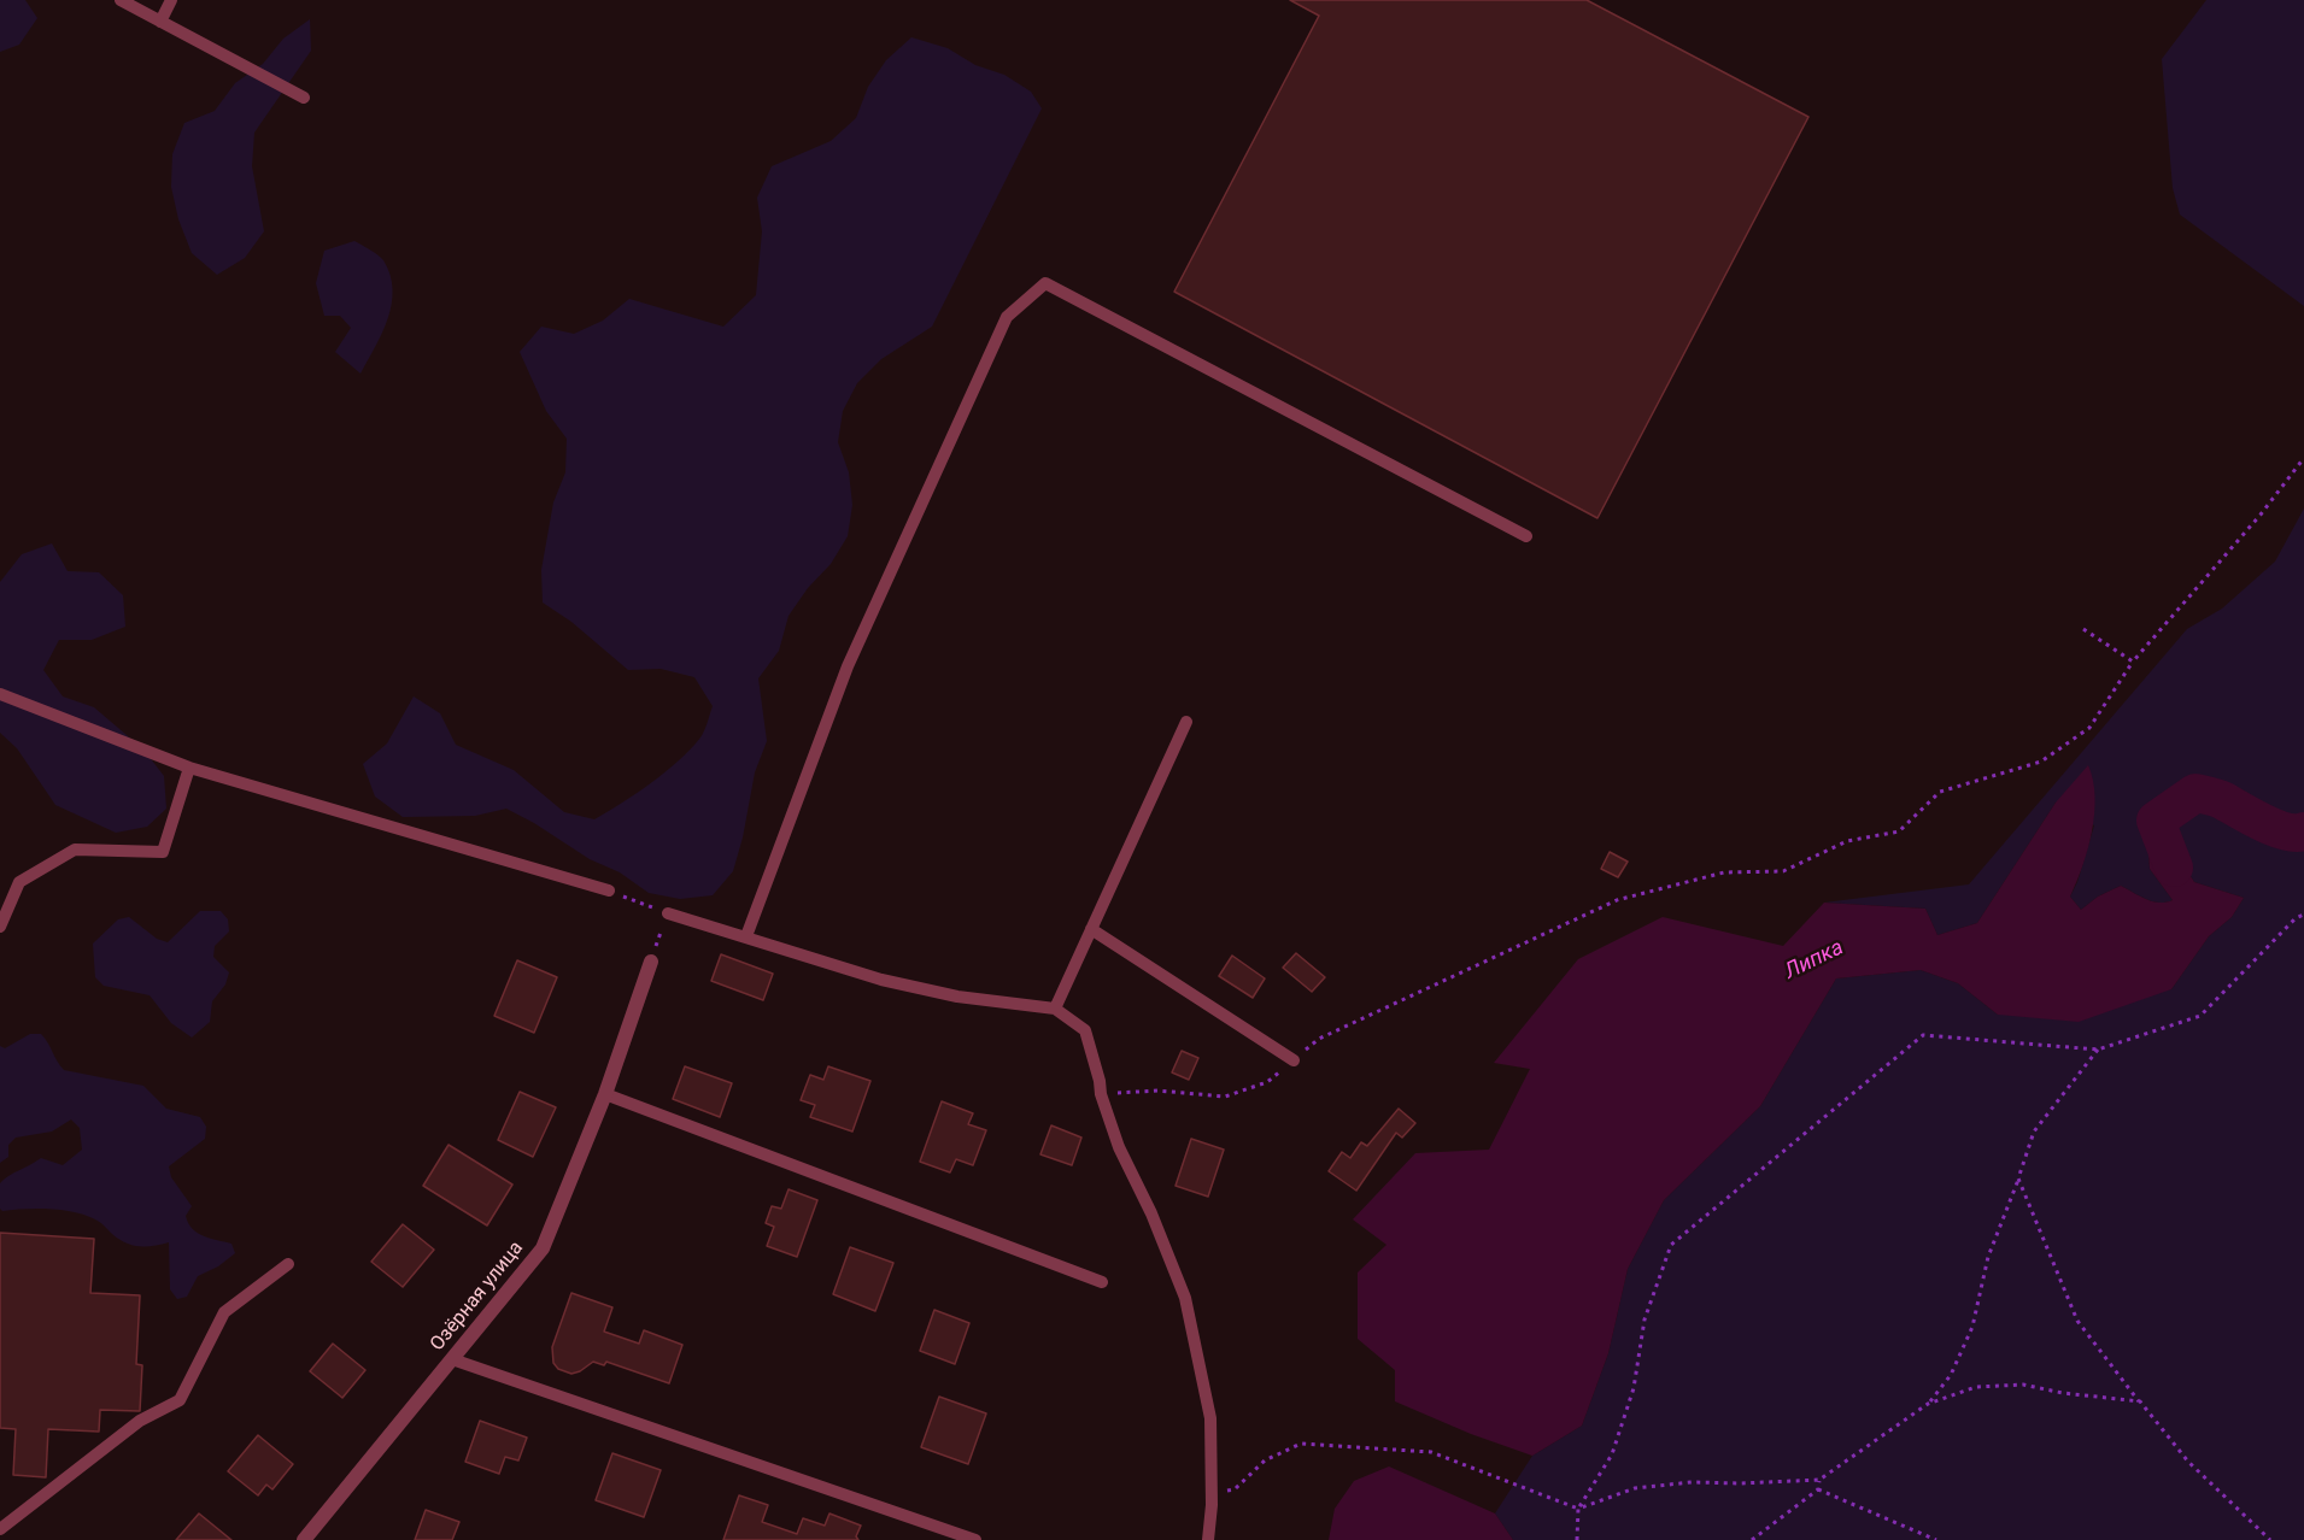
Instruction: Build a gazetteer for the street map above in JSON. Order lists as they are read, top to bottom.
{
  "streets": {
    "street": ["Озёрная улица"]
  },
  "water": ["Липка"]
}
